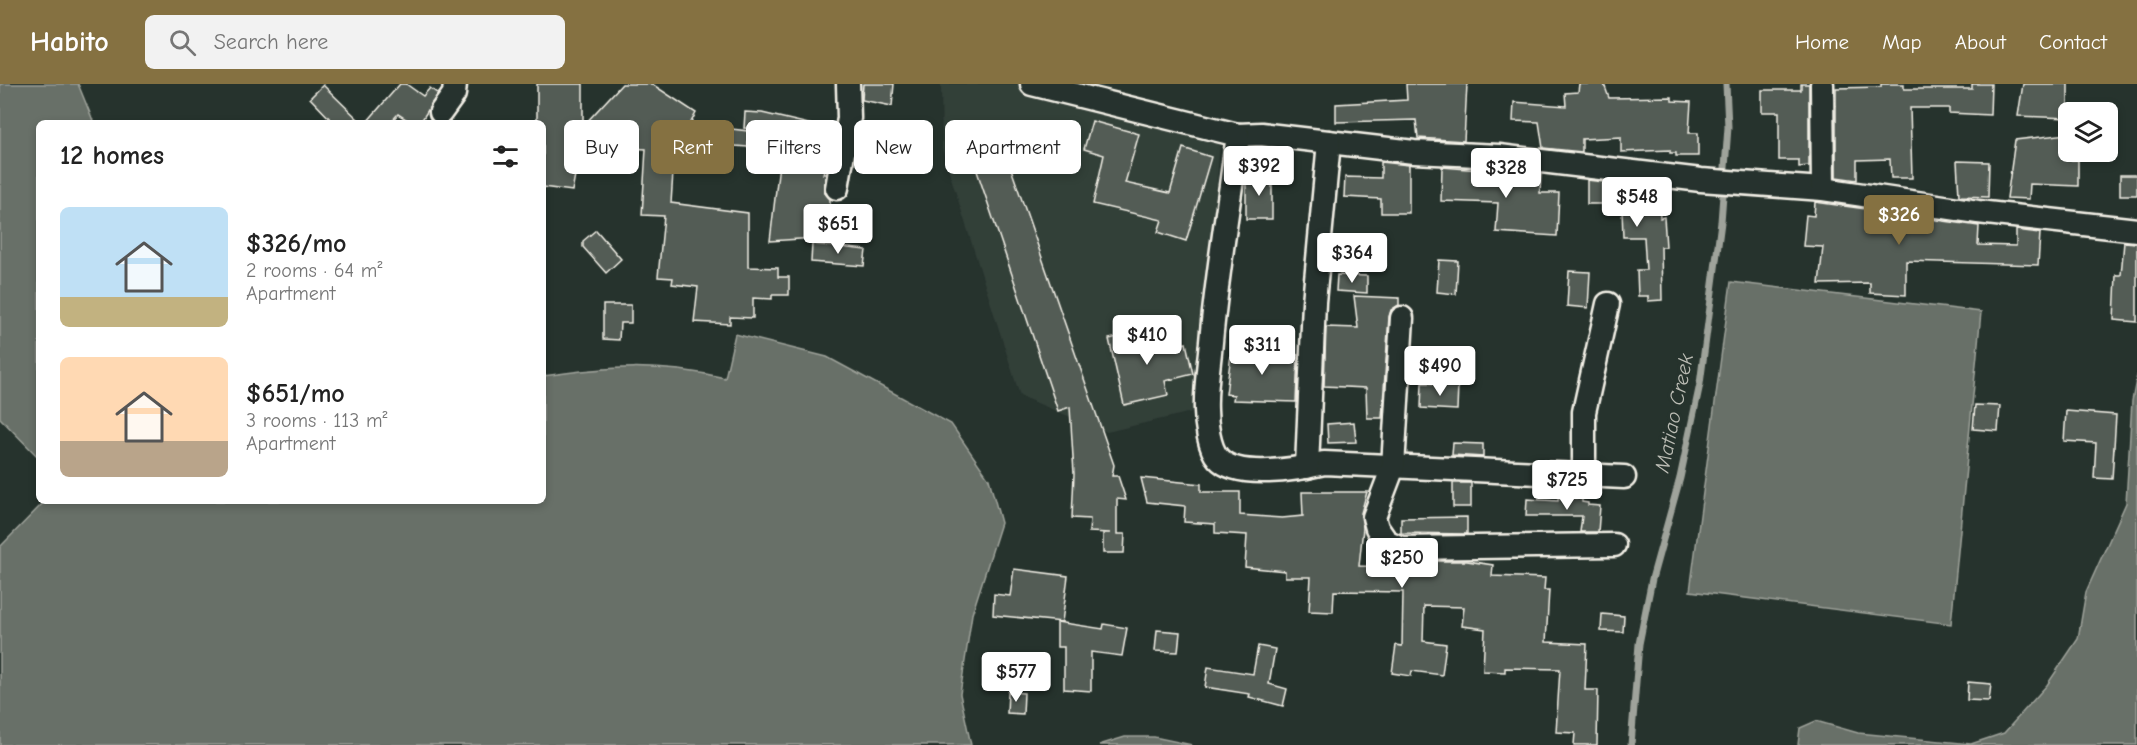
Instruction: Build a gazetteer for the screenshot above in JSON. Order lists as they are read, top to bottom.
{
  "water": ["Matiao Creek"],
  "page": {
    "header": "Habito",
    "search": "Search here",
    "nav": [
      "Home",
      "Map",
      "About",
      "Contact"
    ],
    "chip": [
      "Buy",
      "Rent",
      "Filters",
      "New",
      "Apartment"
    ],
    "heading": "12 homes",
    "price": [
      "$392",
      "$328",
      "$548",
      "$326",
      "$651",
      "$364",
      "$410",
      "$311",
      "$490",
      "$725",
      "$250",
      "$577"
    ],
    "list": [
      {
        "name": "$326/mo",
        "note": "2 rooms · 64 m² · Apartment"
      },
      {
        "name": "$651/mo",
        "note": "3 rooms · 113 m² · Apartment"
      }
    ]
  }
}
